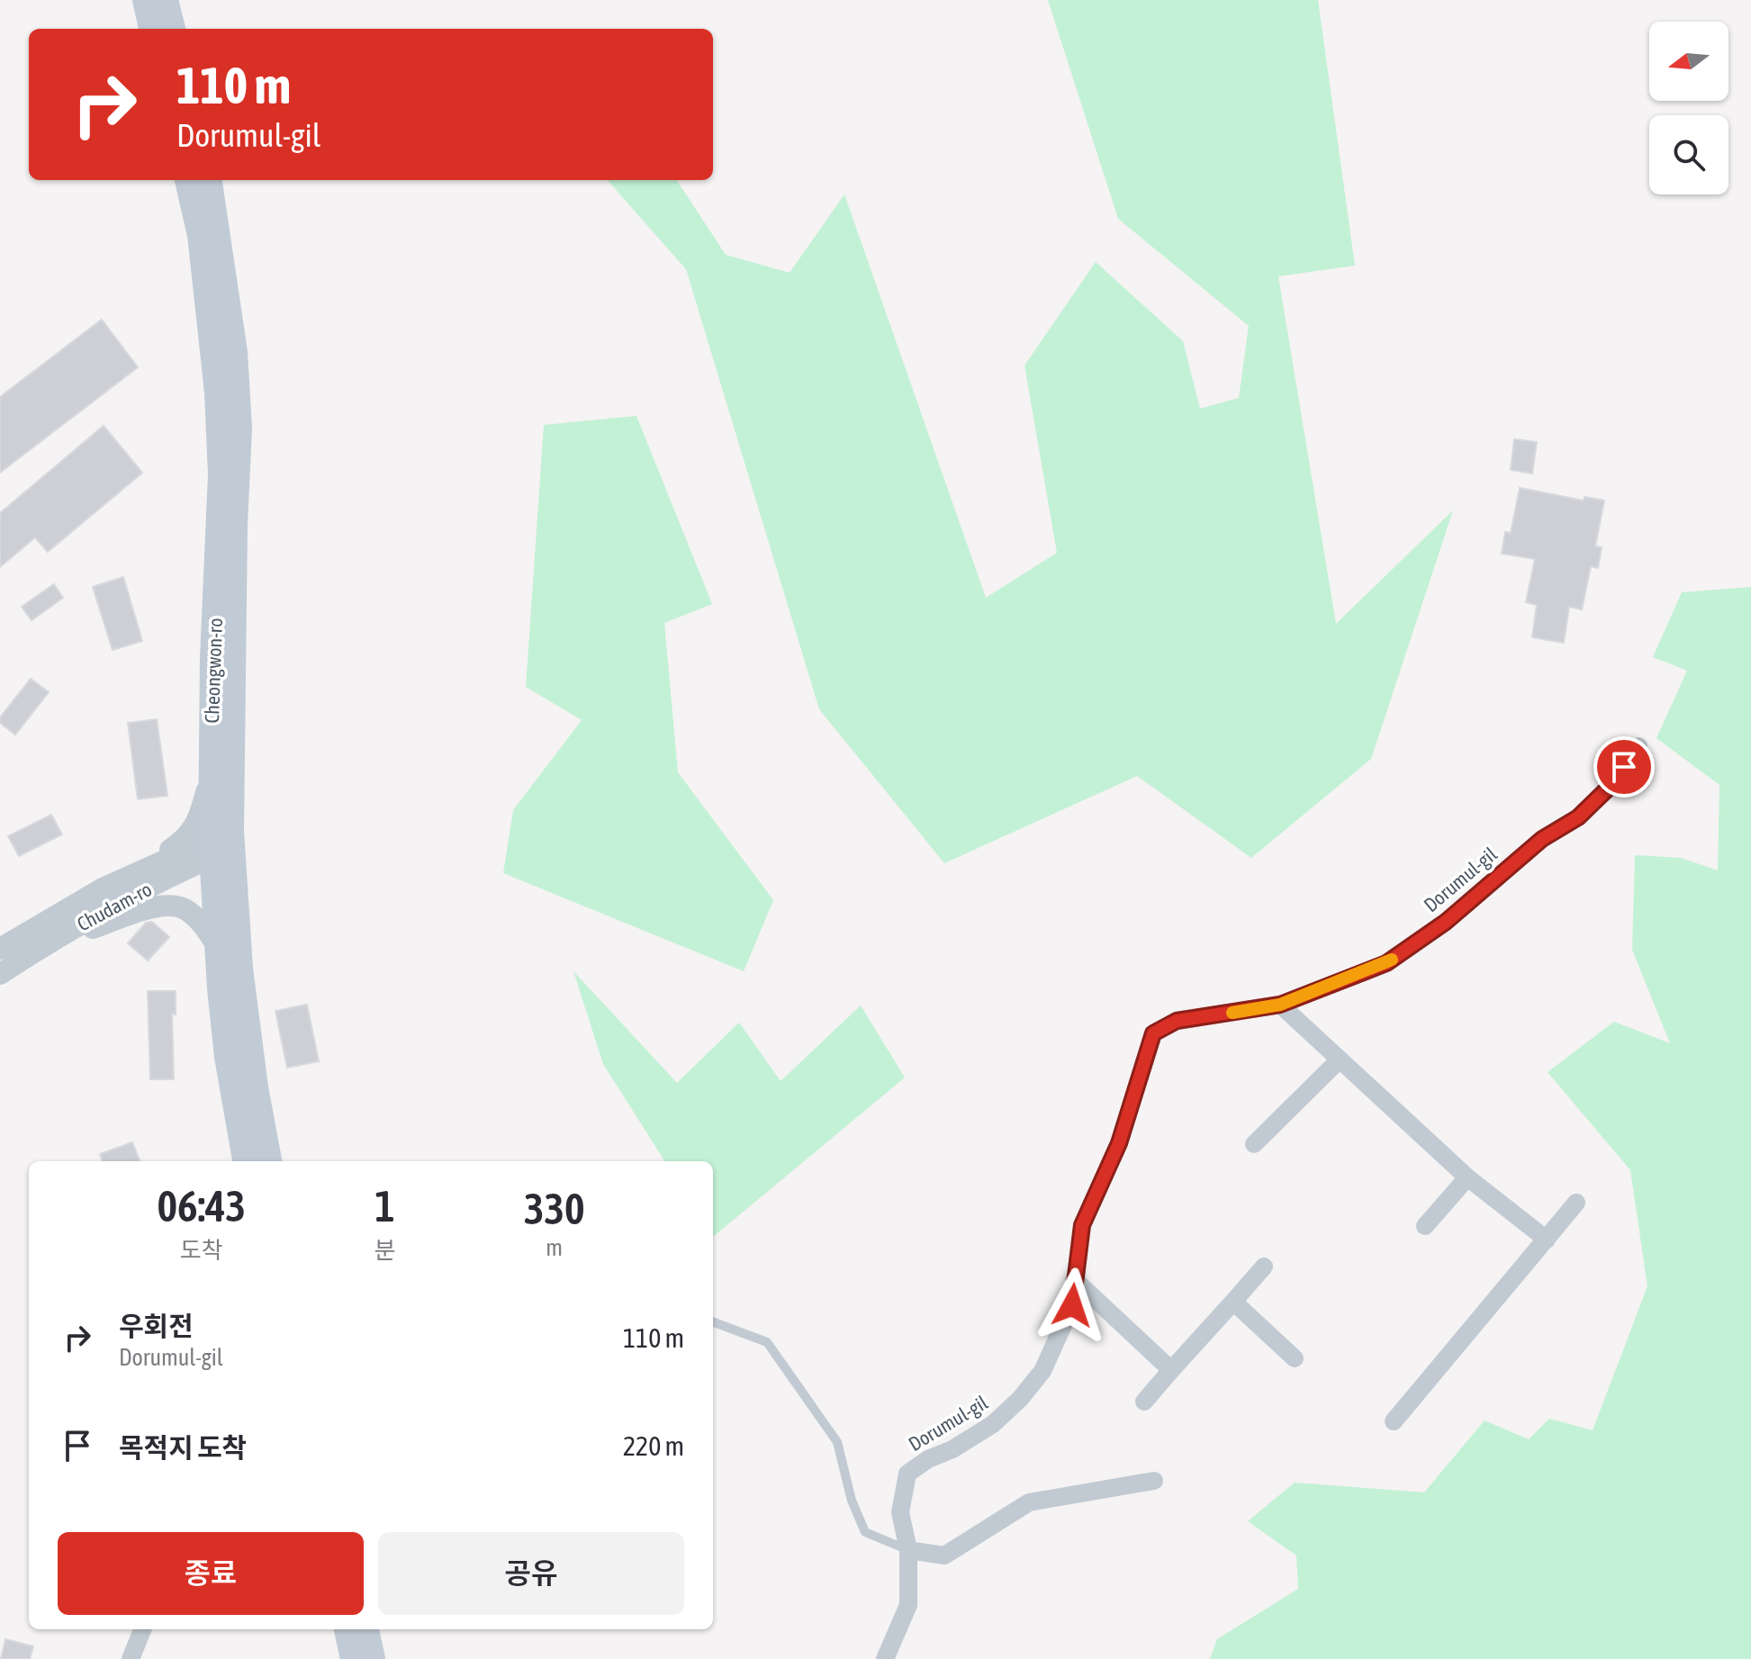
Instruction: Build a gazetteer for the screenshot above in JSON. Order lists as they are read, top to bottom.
{
  "streets": {
    "main road": ["Cheongwon-ro"],
    "street": ["Dorumul-gil", "Chudam-ro"]
  },
  "crossings": [
    ["Cheongwon-ro", "Chudam-ro"]
  ],
  "north": "left",
  "page": {
    "turn": ["110 m", "Dorumul-gil"],
    "eta": [
      "06:43",
      "도착",
      "1",
      "분",
      "330",
      "m"
    ],
    "list": [
      {
        "name": "우회전",
        "note": "Dorumul-gil",
        "value": "110 m"
      },
      {
        "name": "목적지 도착",
        "value": "220 m"
      }
    ],
    "buttons": ["종료", "공유"]
  }
}
